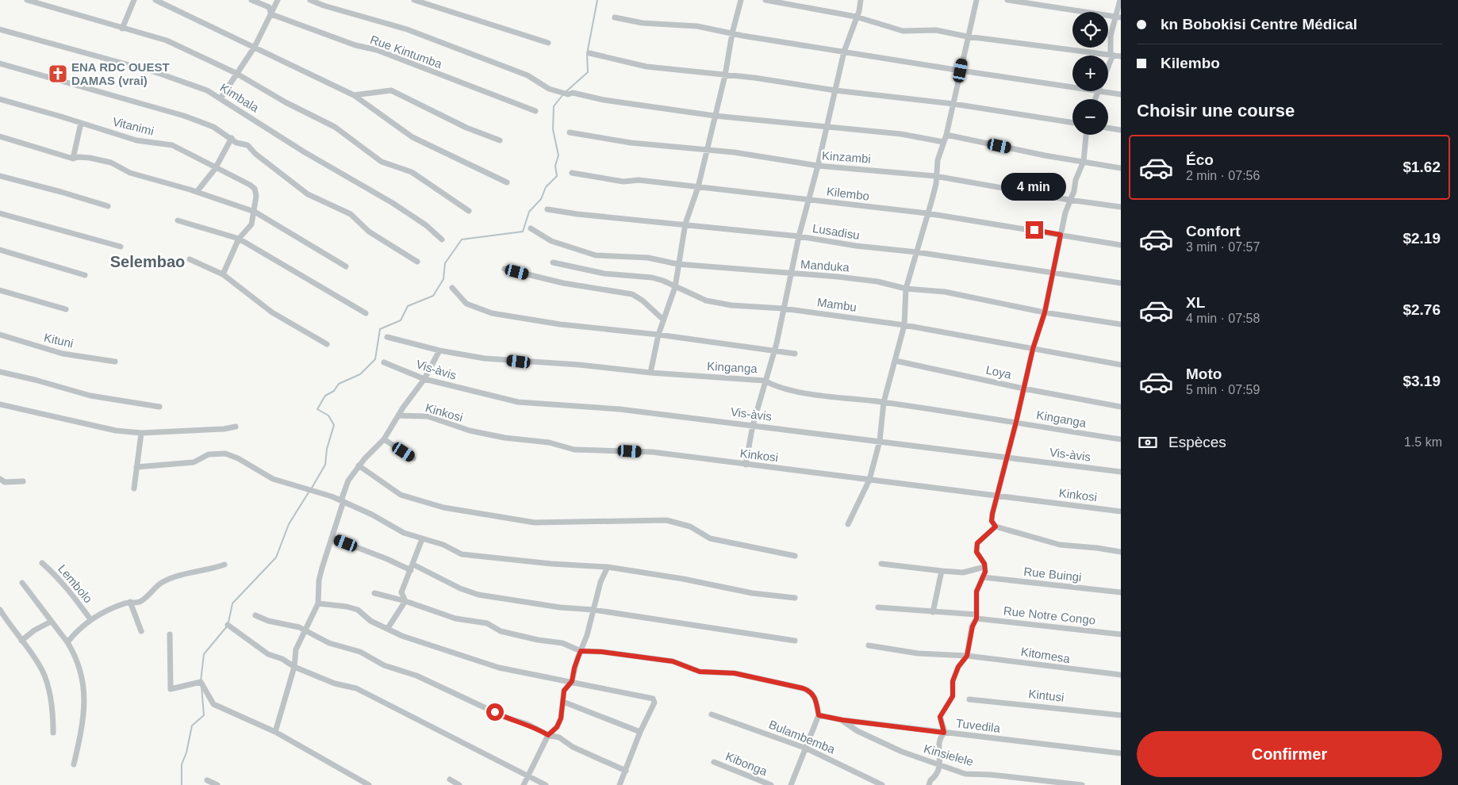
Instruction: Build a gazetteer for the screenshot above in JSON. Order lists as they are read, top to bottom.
{
  "streets": {
    "street": [
      "Rue Kintumba",
      "Kimbala",
      "Vitanimi",
      "Kinzambi",
      "Kilembo",
      "Lusadisu",
      "Manduka",
      "Mambu",
      "Kituni",
      "Kinganga",
      "Vis-àvis",
      "Loya",
      "Kinkosi",
      "Rue Buingi",
      "Lembolo",
      "Rue Notre Congo",
      "Kitomesa",
      "Kintusi",
      "Tuvedila",
      "Bulambemba",
      "Kinsielele",
      "Kibonga"
    ]
  },
  "crossings": [
    ["Tuvedila", "Kinsielele"]
  ],
  "districts": ["Selembao"],
  "places": {
    "church": ["ENA RDC OUEST DAMAS (vrai)"]
  },
  "page": {
    "banner": ["kn Bobokisi Centre Médical", "Kilembo"],
    "map_buttons": ["+", "−"],
    "heading": "Choisir une course",
    "list": [
      {
        "name": "Éco",
        "note": "2 min · 07:56",
        "value": "$1.62"
      },
      {
        "name": "Confort",
        "note": "3 min · 07:57",
        "value": "$2.19"
      },
      {
        "name": "XL",
        "note": "4 min · 07:58",
        "value": "$2.76"
      },
      {
        "name": "Moto",
        "note": "5 min · 07:59",
        "value": "$3.19"
      }
    ],
    "bubble": "4 min",
    "pay": ["Espèces", "1.5 km"],
    "buttons": "Confirmer"
  }
}
